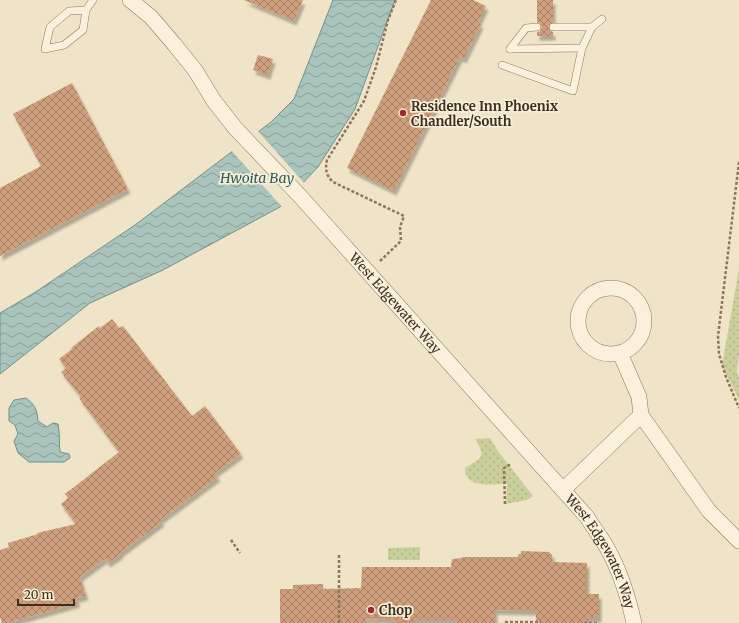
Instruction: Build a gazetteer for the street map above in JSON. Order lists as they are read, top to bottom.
{
  "streets": {
    "street": ["West Edgewater Way"]
  },
  "water": ["Hwoita Bay"],
  "places": ["Residence Inn Phoenix Chandler/South", "Chop"],
  "scale_bar": "20 m"
}
